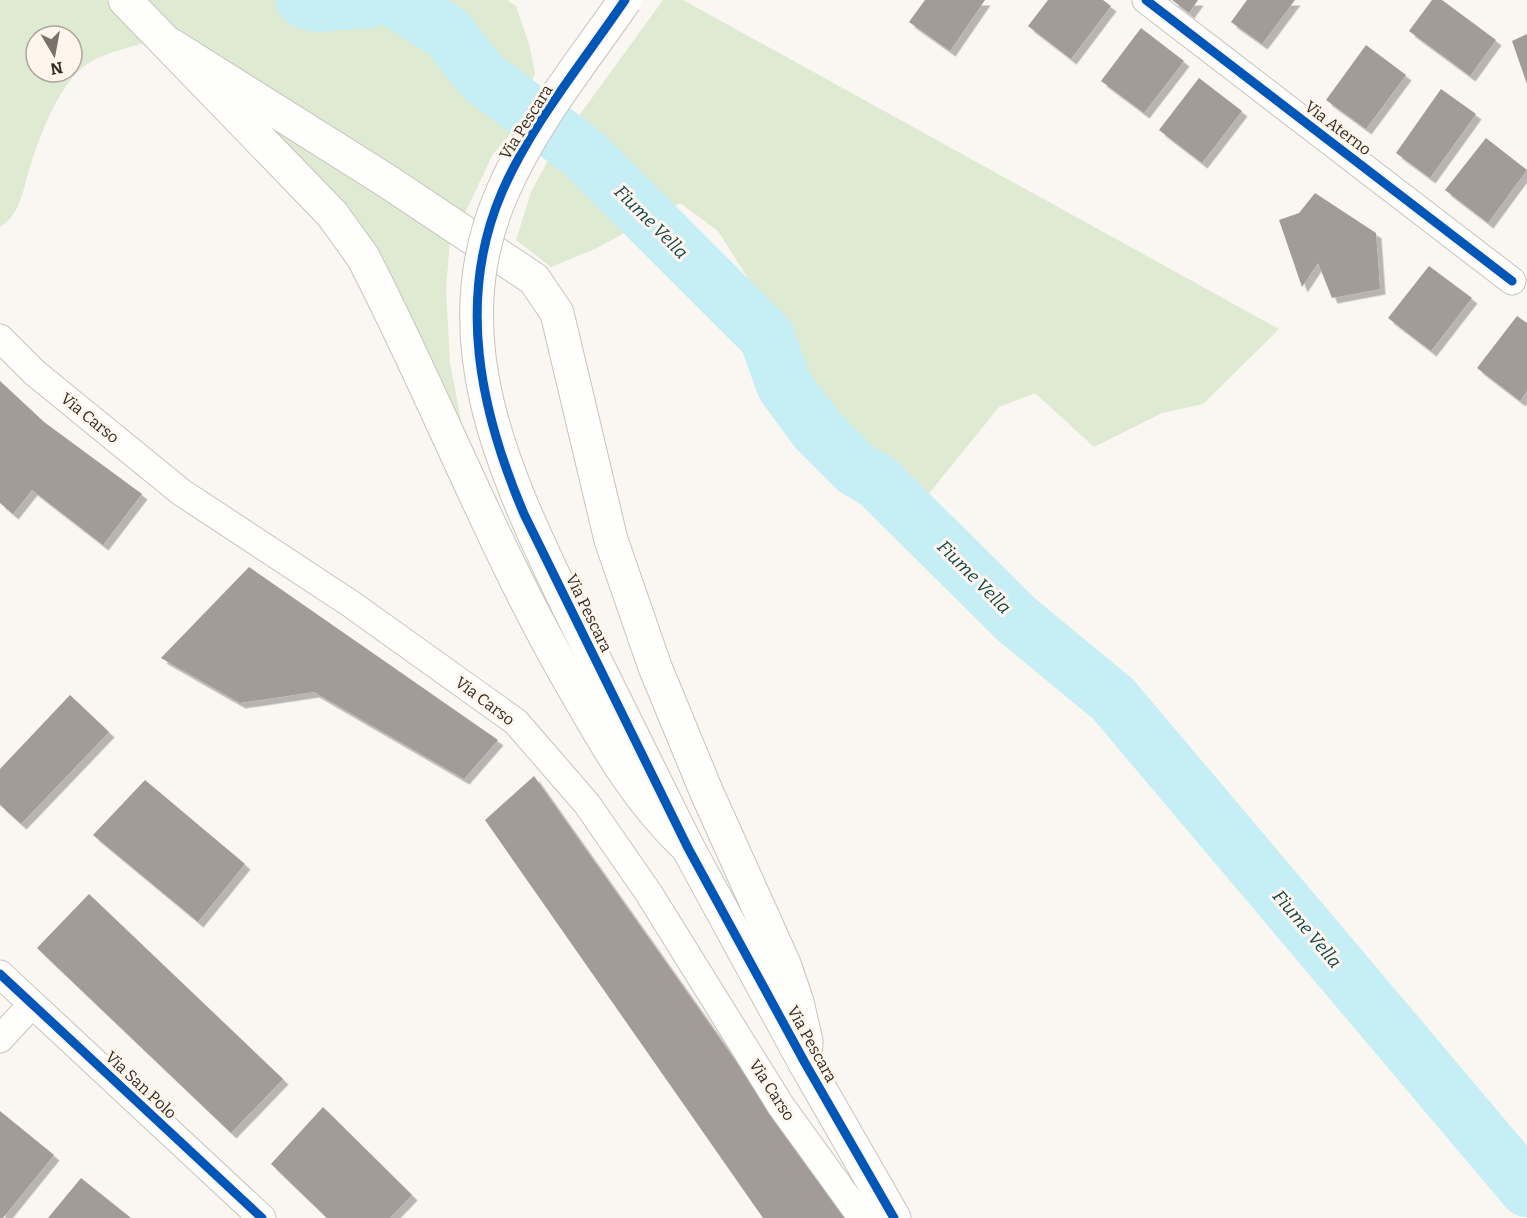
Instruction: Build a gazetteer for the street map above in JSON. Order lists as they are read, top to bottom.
{
  "streets": {
    "street": [
      "Via Pescara",
      "Via Aterno",
      "Via Carso",
      "Via San Polo"
    ]
  },
  "water": ["Fiume Vella"],
  "north": "bottom"
}
